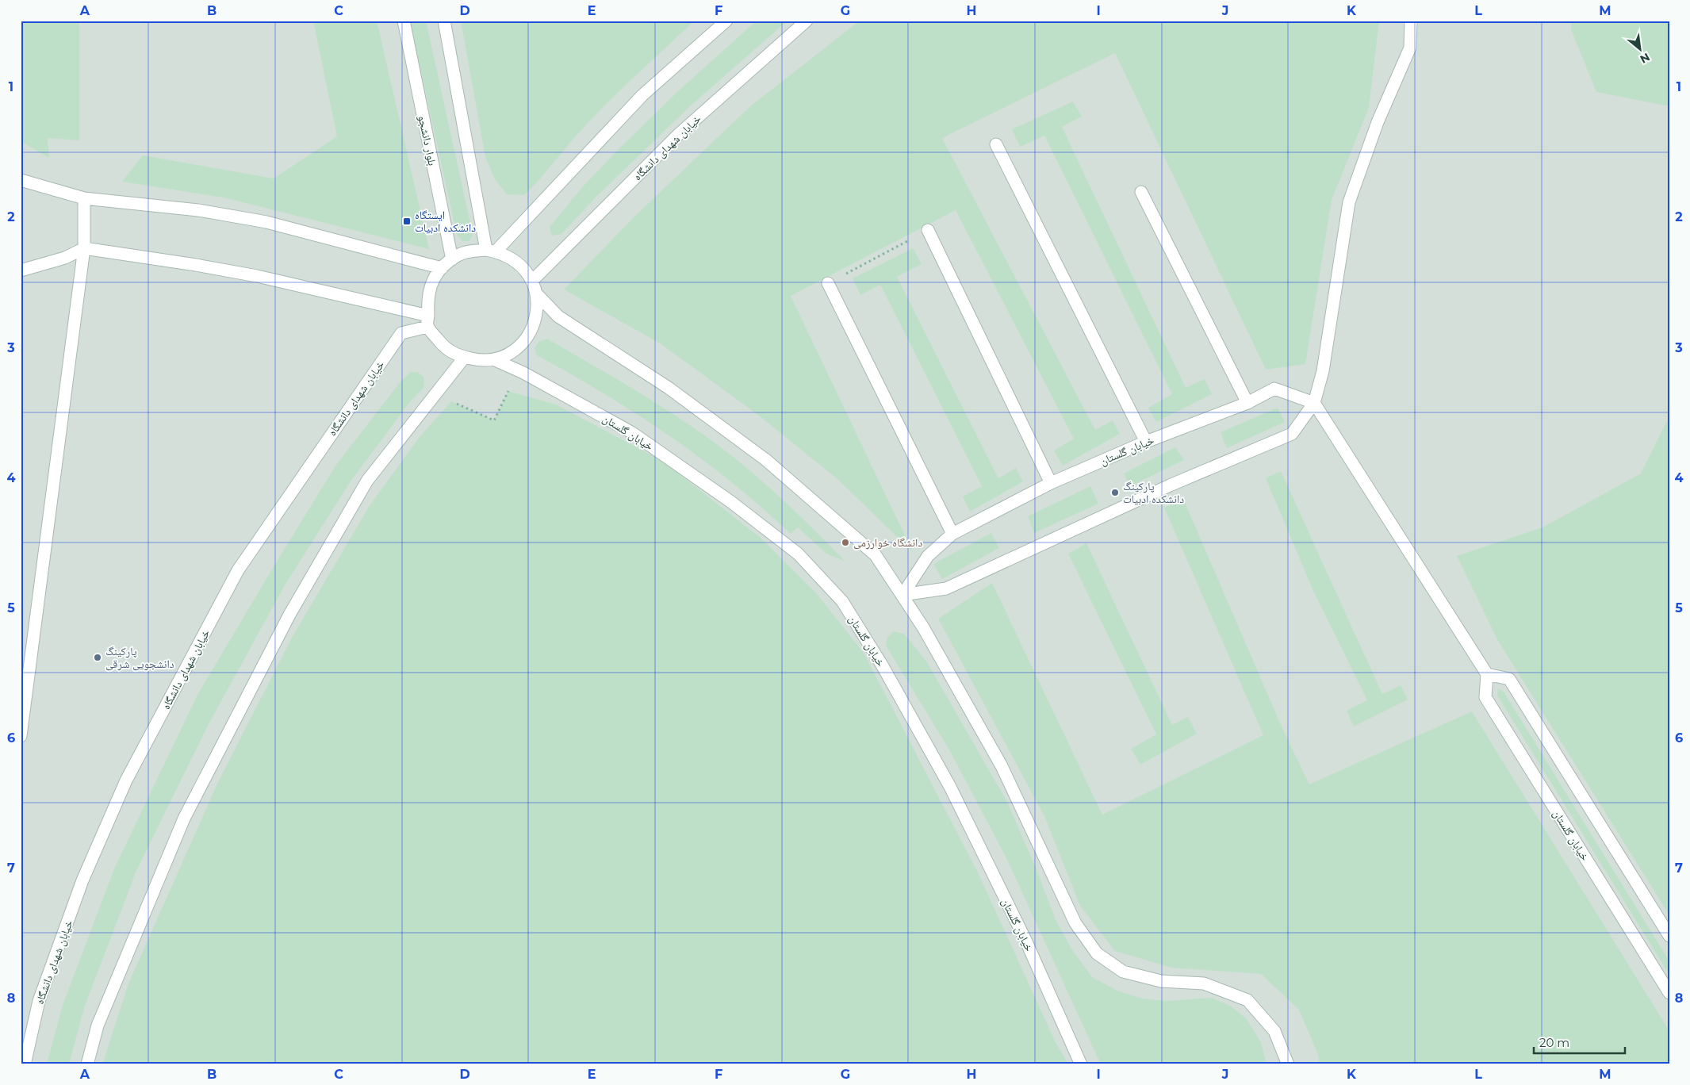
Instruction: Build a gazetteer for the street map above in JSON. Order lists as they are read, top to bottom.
{
  "streets": {
    "lane": ["بلوار دانشجو", "خیابان شهدای دانشگاه", "خیابان گلستان"]
  },
  "crossings": [
    ["بلوار دانشجو", "خیابان شهدای دانشگاه"],
    ["بلوار دانشجو", "خیابان گلستان"],
    ["خیابان شهدای دانشگاه", "خیابان گلستان"]
  ],
  "places": {
    "transit": ["ایستگاه دانشکده ادبیات"],
    "other": ["پارکینگ دانشکده ادبیات", "دانشگاه خوارزمی", "پارکینگ دانشجویی شرقی"]
  },
  "scale_bar": "20 m",
  "north": "bottom right",
  "grid": {
    "columns": [
      "A",
      "B",
      "C",
      "D",
      "E",
      "F",
      "G",
      "H",
      "I",
      "J",
      "K",
      "L",
      "M"
    ],
    "rows": [
      "1",
      "2",
      "3",
      "4",
      "5",
      "6",
      "7",
      "8"
    ]
  }
}
